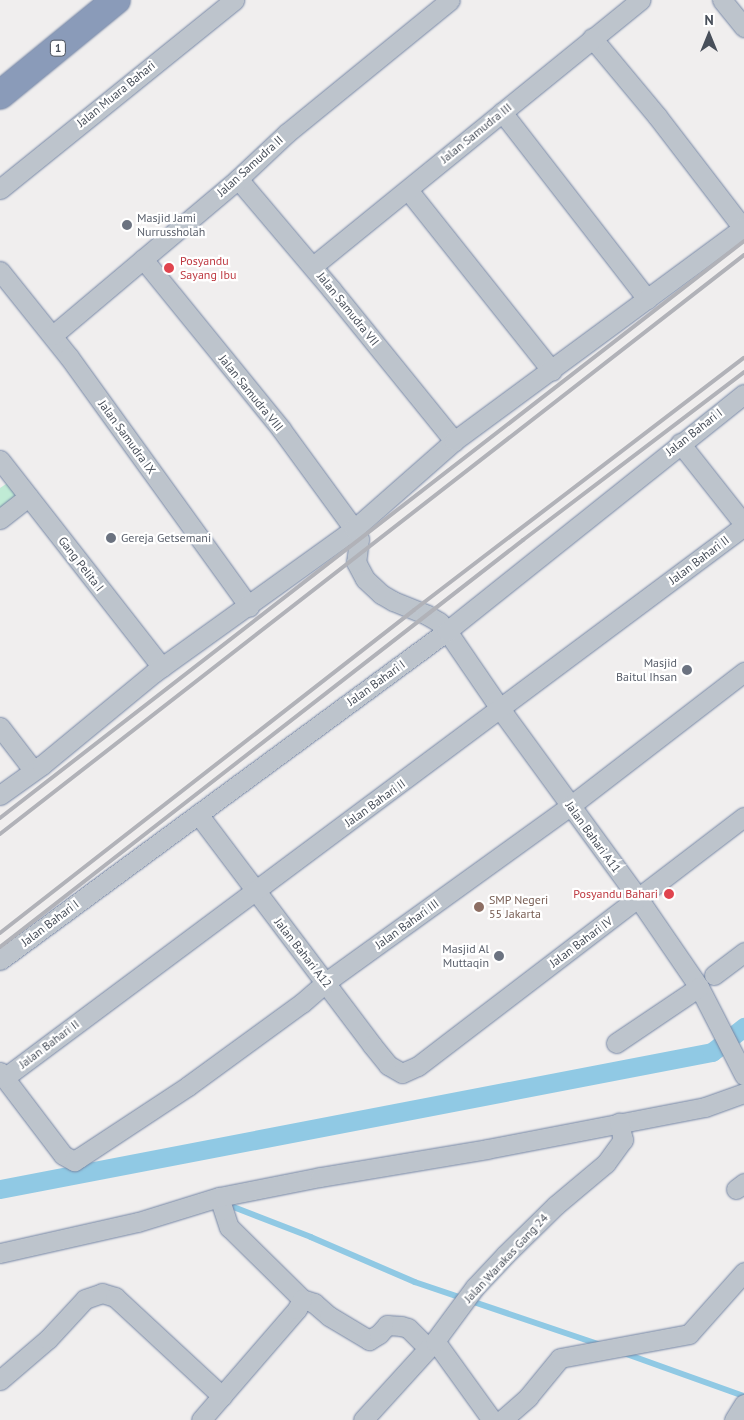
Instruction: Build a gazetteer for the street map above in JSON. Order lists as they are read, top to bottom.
{
  "streets": {
    "highway": ["1"],
    "street": [
      "Jalan Muara Bahari",
      "Jalan Samudra III",
      "Jalan Samudra II",
      "Jalan Samudra VII",
      "Jalan Samudra VIII",
      "Jalan Bahari I",
      "Jalan Samudra IX",
      "Jalan Bahari II",
      "Gang Pelita I",
      "Jalan Bahari A11",
      "Jalan Bahari III",
      "Jalan Bahari IV",
      "Jalan Bahari A12",
      "Jalan Warakas Gang 24"
    ]
  },
  "crossings": [
    ["Jalan Samudra III", "Jalan Samudra VII"],
    ["Jalan Samudra II", "Jalan Samudra VII"],
    ["Jalan Samudra II", "Jalan Samudra VIII"],
    ["Jalan Samudra II", "Jalan Samudra IX"],
    ["Jalan Samudra VIII", "Jalan Bahari A11"],
    ["Jalan Bahari I", "Jalan Bahari A11"],
    ["Jalan Bahari I", "Jalan Bahari A12"],
    ["Jalan Bahari II", "Jalan Bahari A11"],
    ["Jalan Bahari II", "Jalan Bahari III"],
    ["Jalan Bahari II", "Jalan Bahari A12"],
    ["Jalan Bahari A11", "Jalan Bahari III"],
    ["Jalan Bahari A11", "Jalan Bahari IV"],
    ["Jalan Bahari III", "Jalan Bahari A12"],
    ["Jalan Bahari IV", "Jalan Bahari A12"]
  ],
  "places": [
    "Masjid Jami Nurrussholah",
    "Posyandu Sayang Ibu",
    "Gereja Getsemani",
    "Masjid Baitul Ihsan",
    "Posyandu Bahari",
    "SMP Negeri 55 Jakarta",
    "Masjid Al Muttaqin"
  ],
  "north": "top"
}
